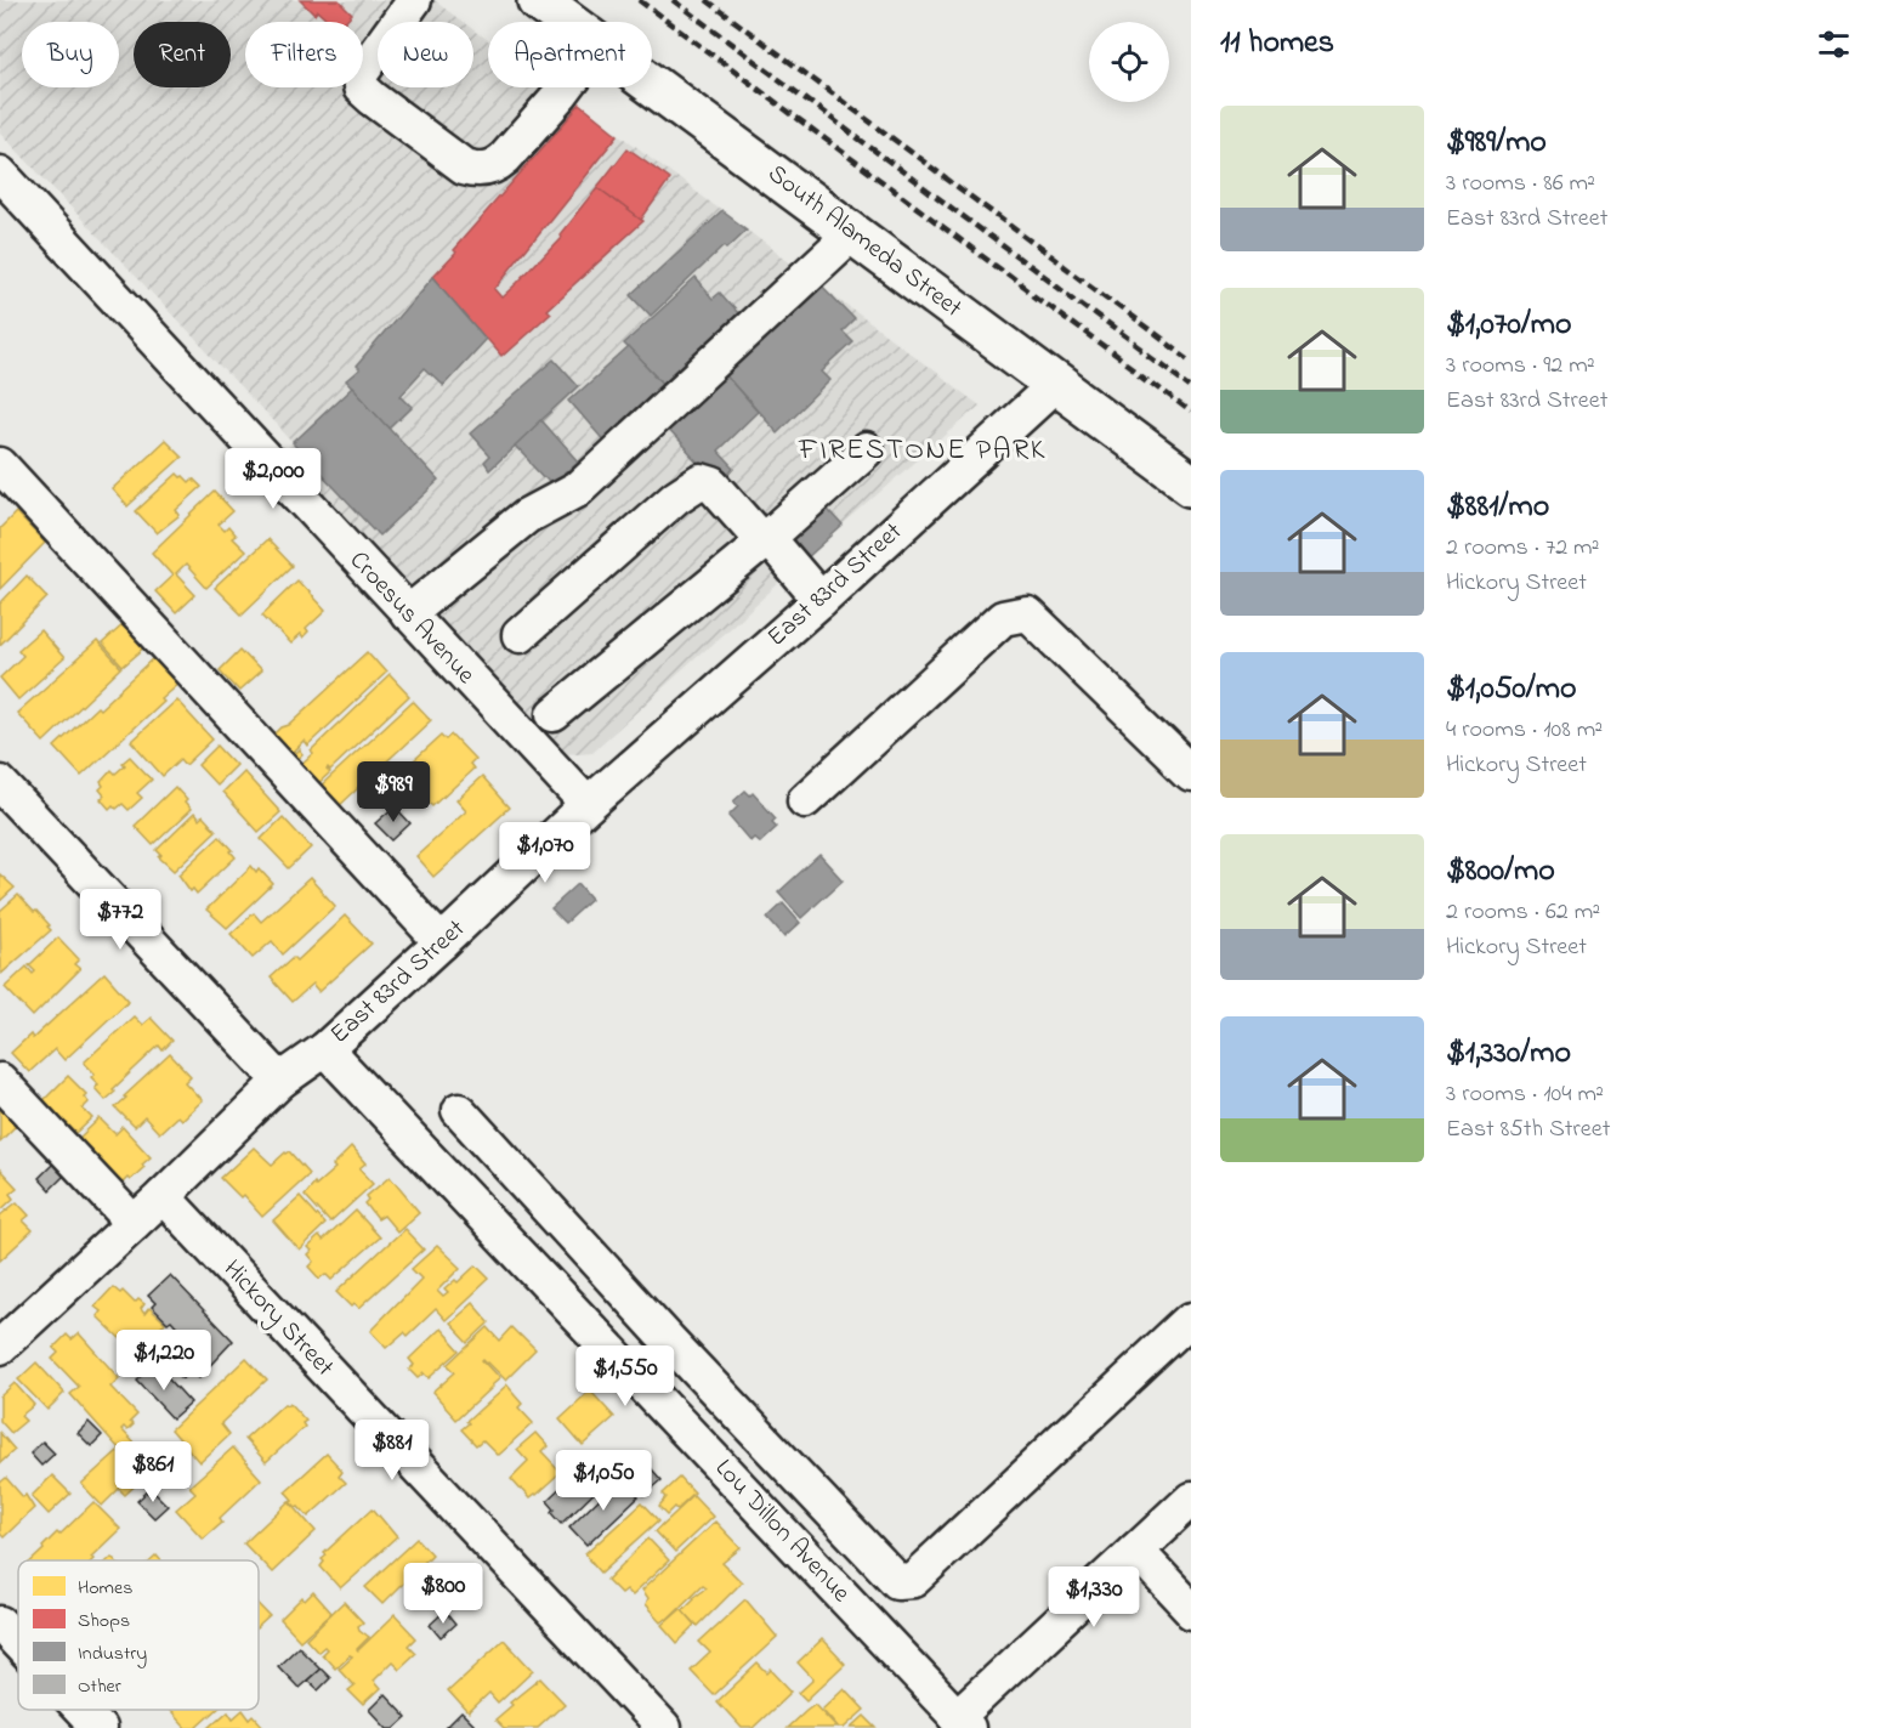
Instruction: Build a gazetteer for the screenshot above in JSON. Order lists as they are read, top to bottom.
{
  "streets": {
    "main road": ["South Alameda Street"],
    "street": [
      "East 83rd Street",
      "Croesus Avenue",
      "Hickory Street",
      "Lou Dillon Avenue"
    ]
  },
  "crossings": [
    ["South Alameda Street", "East 83rd Street"],
    ["East 83rd Street", "Croesus Avenue"],
    ["East 83rd Street", "Hickory Street"],
    ["East 83rd Street", "Lou Dillon Avenue"]
  ],
  "districts": ["FIRESTONE PARK"],
  "legend": [
    "Homes",
    "Shops",
    "Industry",
    "Other"
  ],
  "page": {
    "heading": "11 homes",
    "chip": [
      "Buy",
      "Rent",
      "Filters",
      "New",
      "Apartment"
    ],
    "list": [
      {
        "name": "$989/mo",
        "note": "3 rooms · 86 m² · East 83rd Street"
      },
      {
        "name": "$1,070/mo",
        "note": "3 rooms · 92 m² · East 83rd Street"
      },
      {
        "name": "$881/mo",
        "note": "2 rooms · 72 m² · Hickory Street"
      },
      {
        "name": "$1,050/mo",
        "note": "4 rooms · 108 m² · Hickory Street"
      },
      {
        "name": "$800/mo",
        "note": "2 rooms · 62 m² · Hickory Street"
      },
      {
        "name": "$1,330/mo",
        "note": "3 rooms · 104 m² · East 85th Street"
      }
    ],
    "price": [
      "$2,000",
      "$989",
      "$1,070",
      "$772",
      "$1,220",
      "$1,550",
      "$881",
      "$861",
      "$1,050",
      "$800",
      "$1,330"
    ]
  }
}
